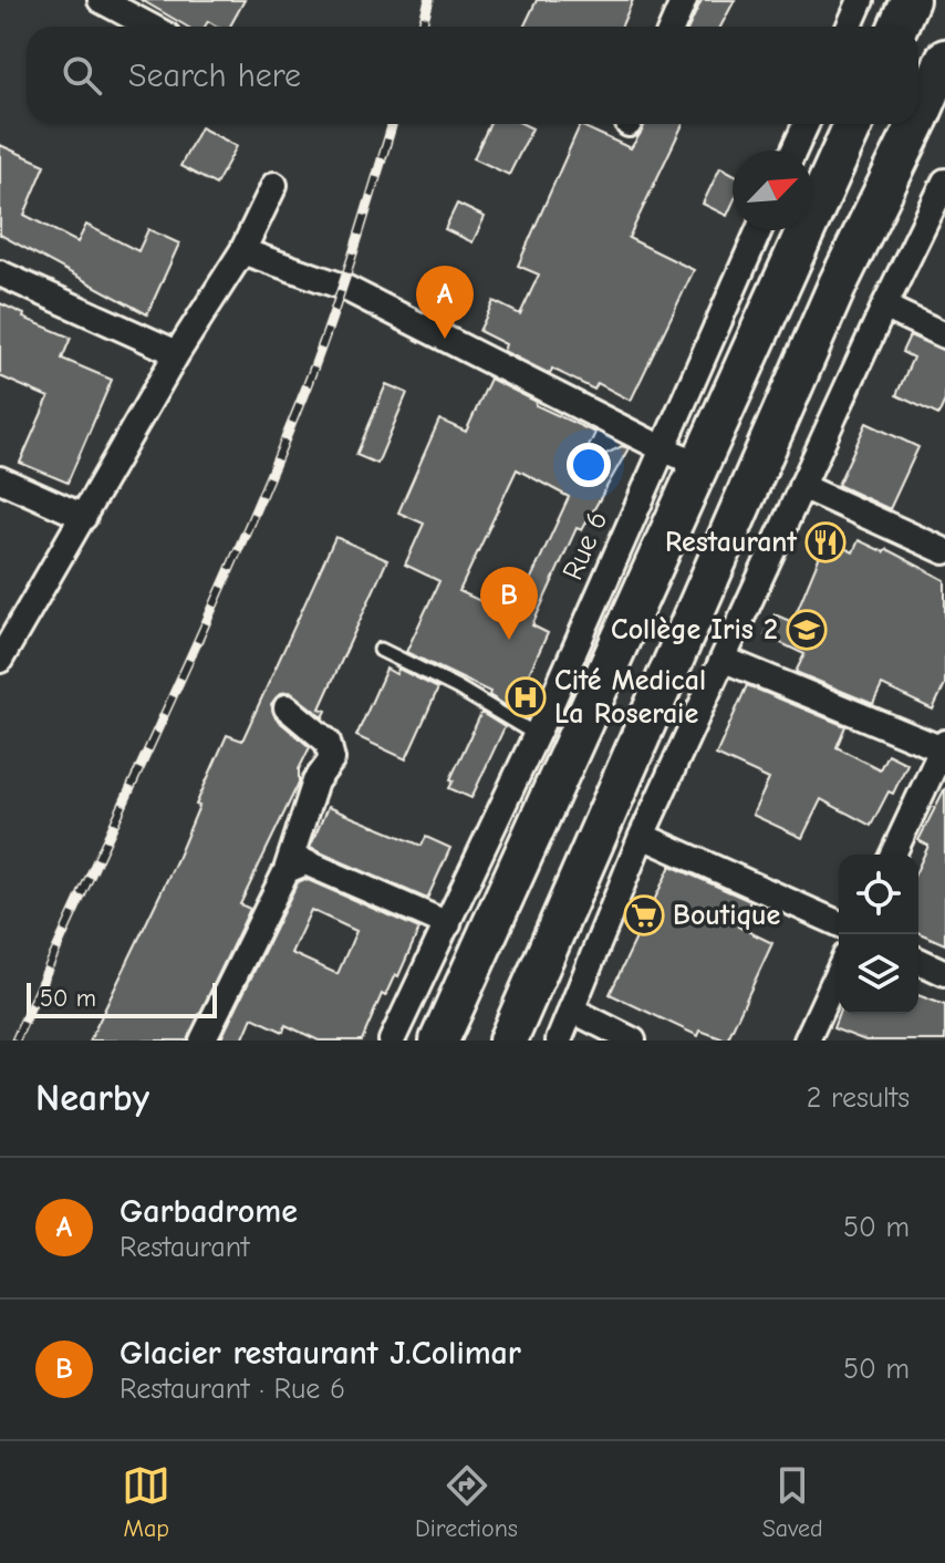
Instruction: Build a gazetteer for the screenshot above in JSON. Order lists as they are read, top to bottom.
{
  "streets": {
    "street": ["Rue 6"]
  },
  "places": {
    "restaurant": ["Restaurant"],
    "school or university": ["Collège Iris 2"],
    "hospital": ["Cité Medical La Roseraie"],
    "supermarket": ["Boutique"]
  },
  "scale_bar": "50 m",
  "north": "top right",
  "page": {
    "search": "Search here",
    "pins": ["A", "B"],
    "scale": "50 m",
    "heading": ["Nearby", "2 results"],
    "list": [
      {
        "mark": "A",
        "name": "Garbadrome",
        "note": "Restaurant",
        "value": "50 m"
      },
      {
        "mark": "B",
        "name": "Glacier restaurant J.Colimar",
        "note": "Restaurant · Rue 6",
        "value": "50 m"
      }
    ],
    "nav": ["Map", "Directions", "Saved"]
  }
}
